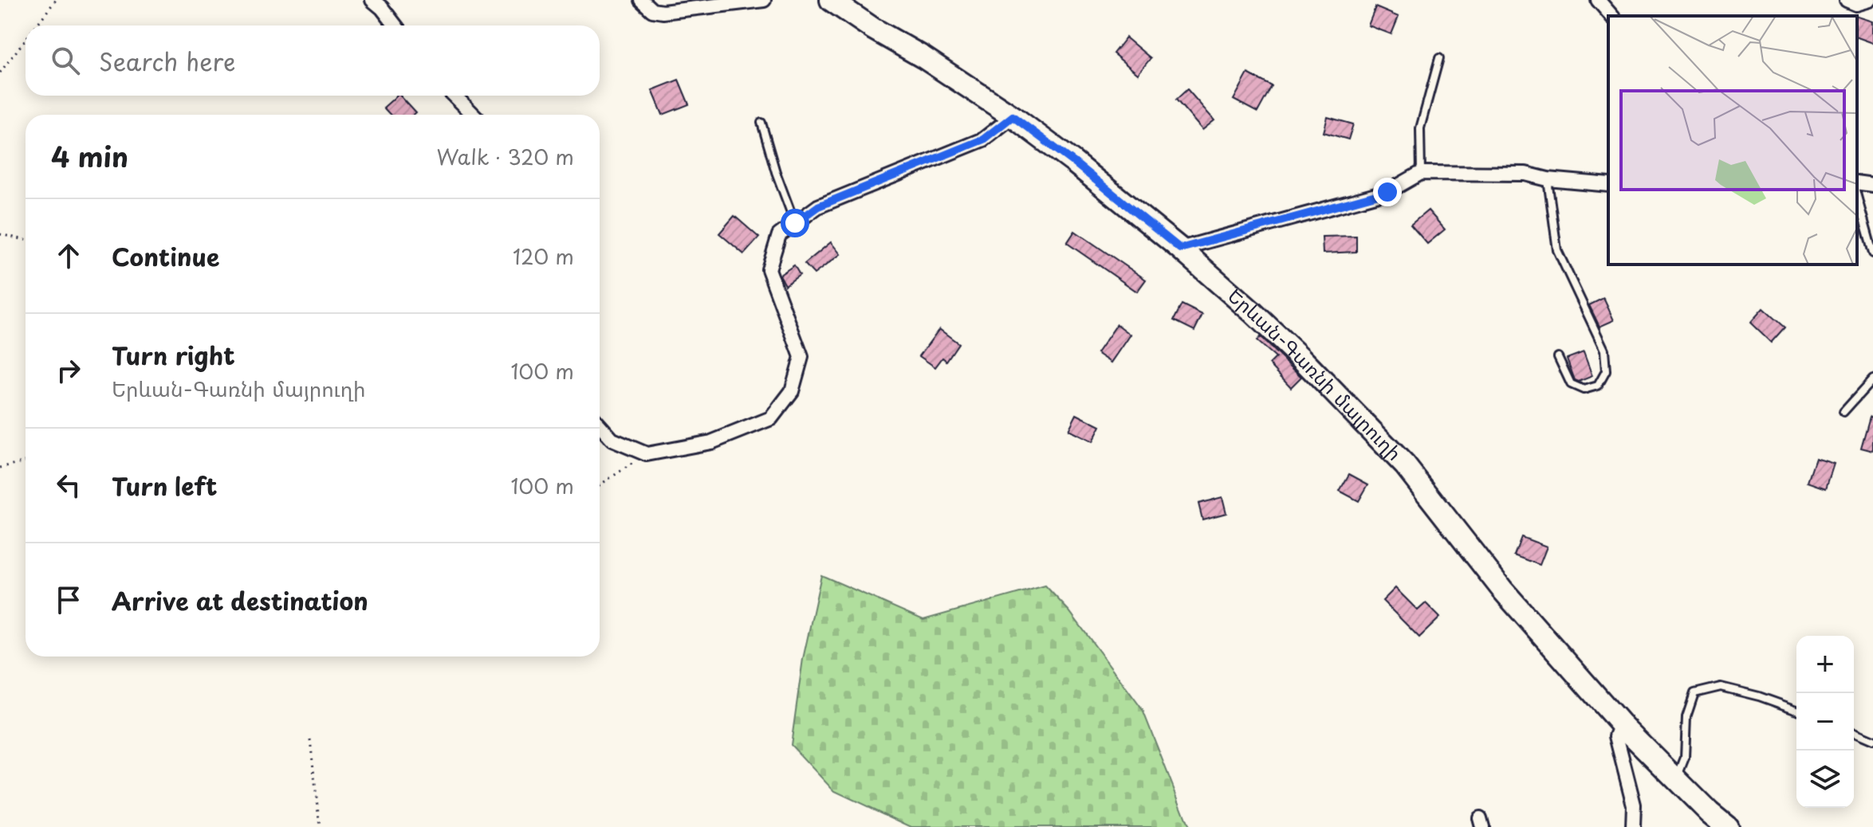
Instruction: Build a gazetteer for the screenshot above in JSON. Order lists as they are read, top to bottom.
{
  "streets": {
    "main road": ["Երևան-Գառնի մայրուղի"]
  },
  "page": {
    "search": "Search here",
    "heading": ["4 min", "Walk · 320 m"],
    "list": [
      ["Continue", "120 m"],
      ["Turn right", "Երևան-Գառնի մայրուղի", "100 m"],
      ["Turn left", "100 m"],
      "Arrive at destination"
    ],
    "map_buttons": ["+", "−"]
  }
}
